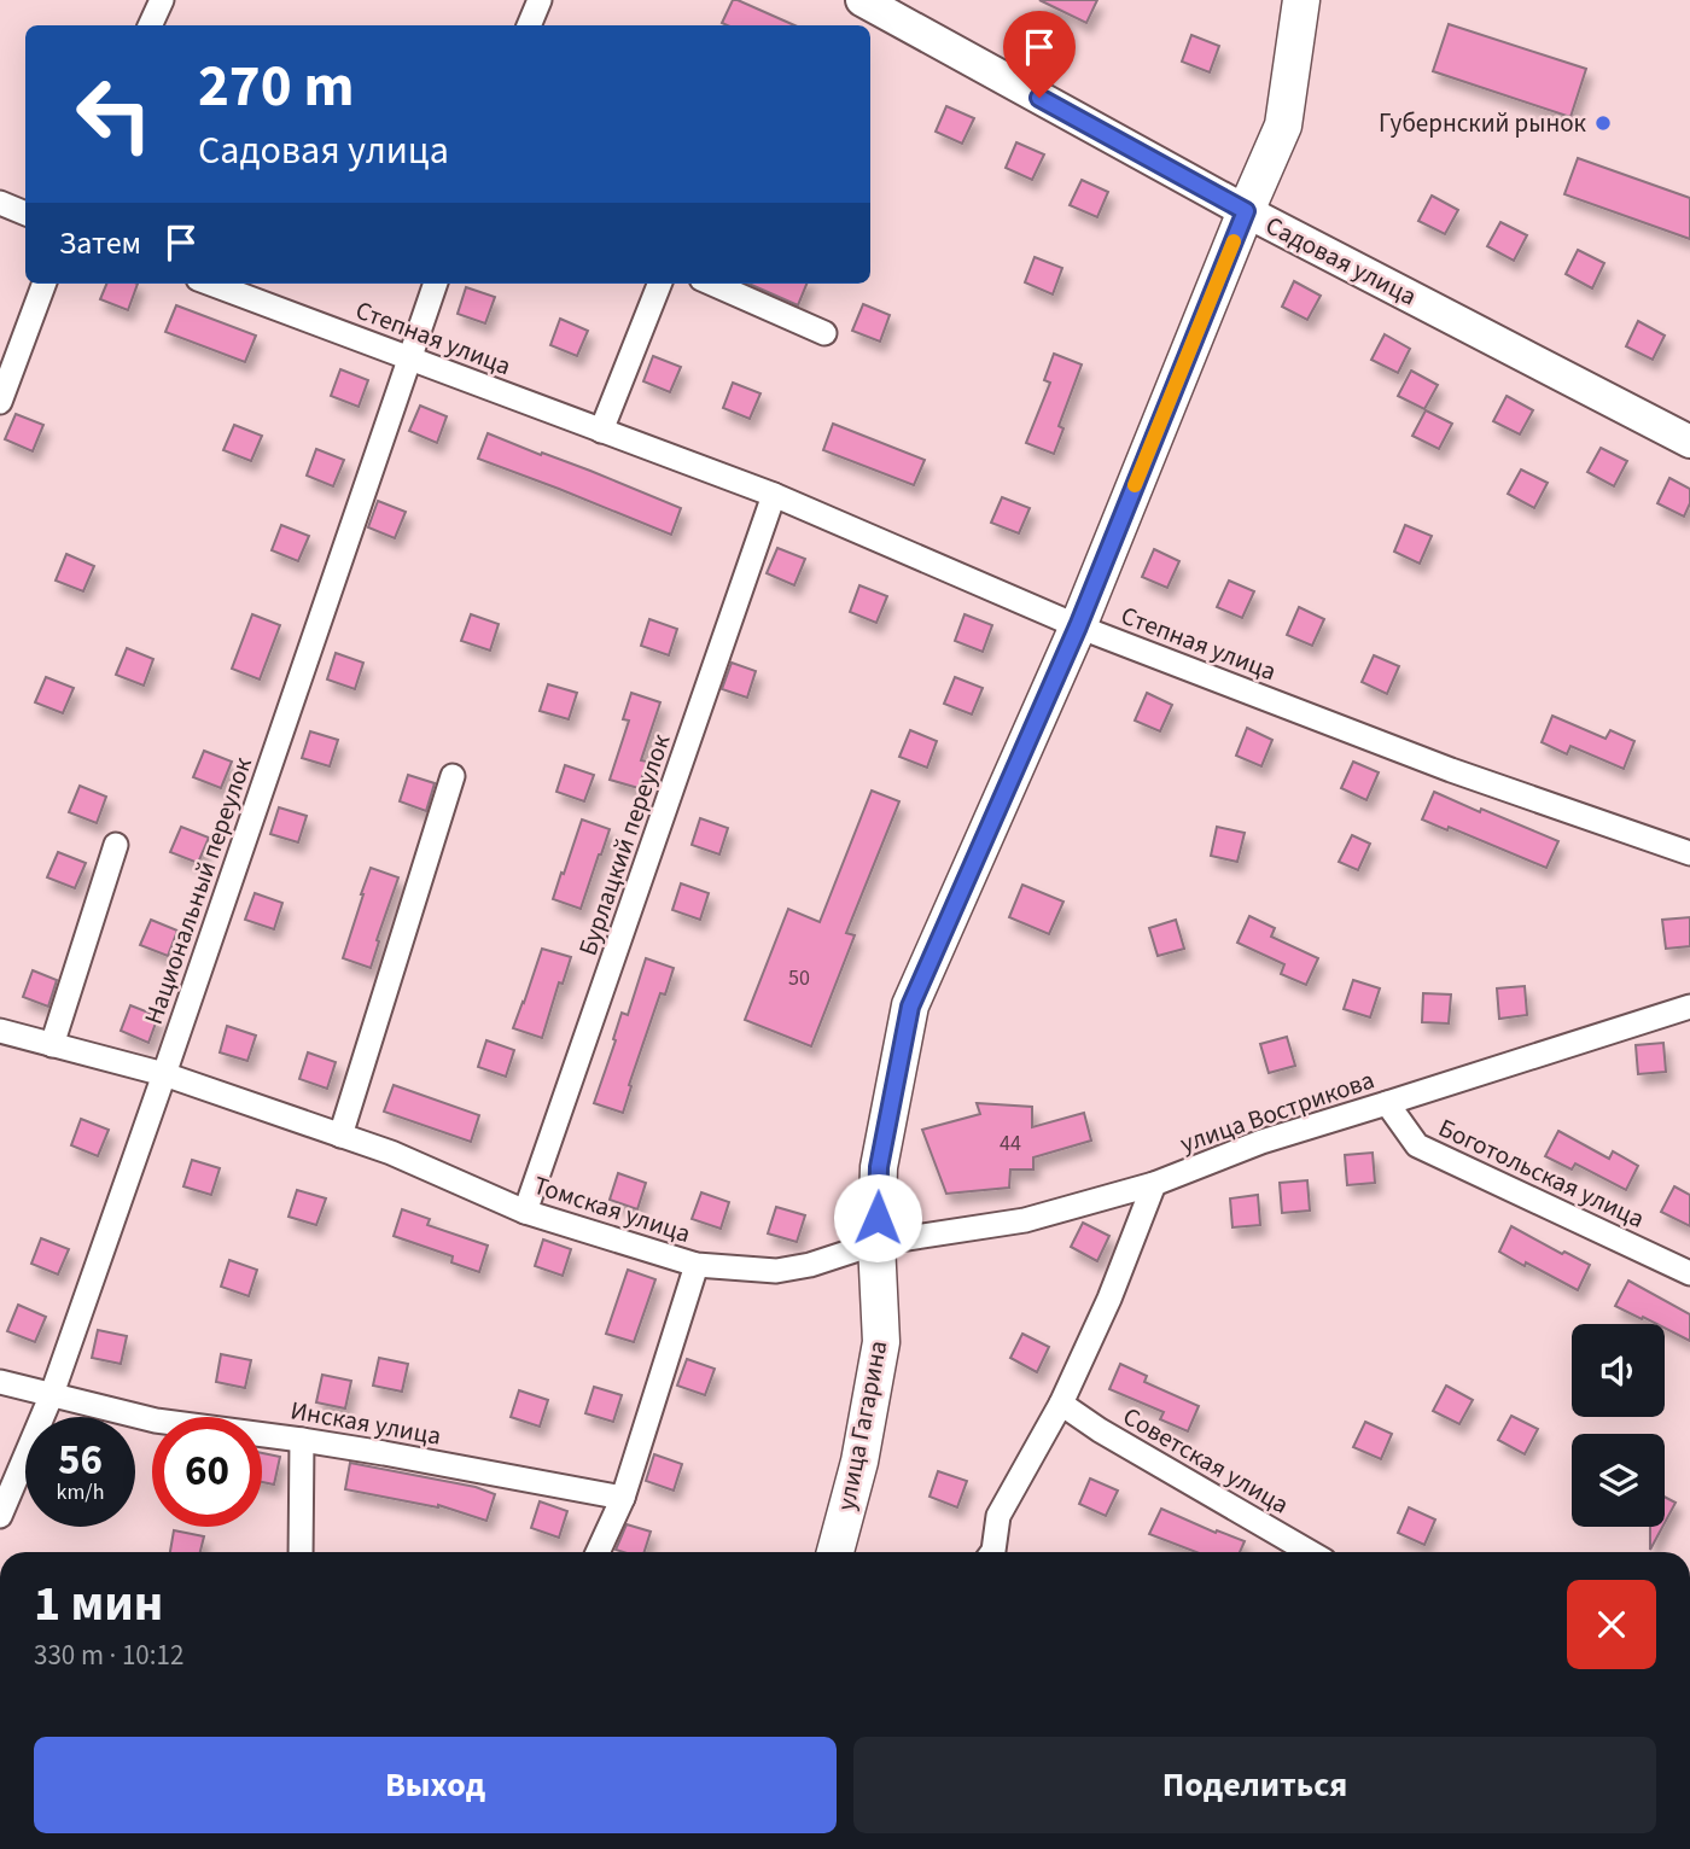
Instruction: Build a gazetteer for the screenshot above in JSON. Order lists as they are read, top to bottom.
{
  "streets": {
    "main road": ["улица Гагарина"],
    "street": [
      "Садовая улица",
      "Степная улица",
      "Бурлацкий переулок",
      "Национальный переулок",
      "улица Вострикова",
      "Боготольская улица",
      "Томская улица",
      "Инская улица",
      "Советская улица"
    ]
  },
  "crossings": [
    ["Садовая улица", "улица Гагарина"],
    ["Степная улица", "Бурлацкий переулок"],
    ["Степная улица", "Национальный переулок"],
    ["Степная улица", "улица Гагарина"],
    ["Бурлацкий переулок", "Томская улица"],
    ["Национальный переулок", "Томская улица"],
    ["Национальный переулок", "Инская улица"],
    ["улица Вострикова", "Боготольская улица"],
    ["улица Вострикова", "Томская улица"],
    ["улица Вострикова", "улица Гагарина"],
    ["Томская улица", "улица Гагарина"]
  ],
  "places": ["Губернский рынок"],
  "house_numbers": ["50", "44"],
  "page": {
    "turn": ["270 m", "Садовая улица"],
    "then": "Затем",
    "speed": "56 km/h",
    "limit": "60",
    "heading": ["1 мин", "330 m · 10:12"],
    "buttons": ["Выход", "Поделиться"]
  }
}
